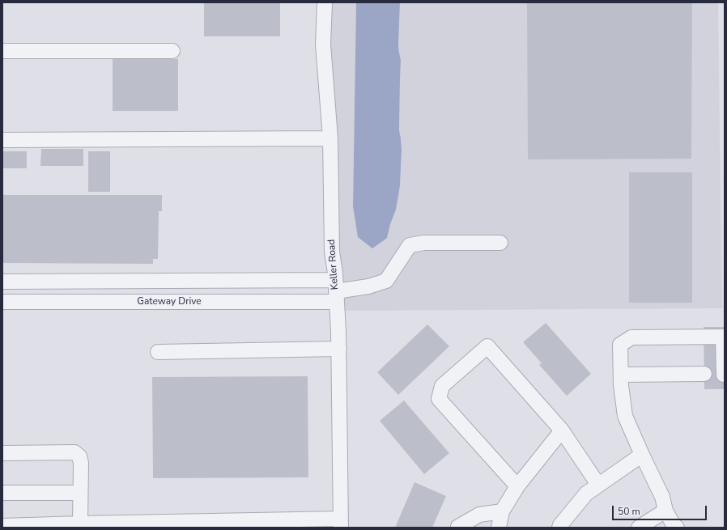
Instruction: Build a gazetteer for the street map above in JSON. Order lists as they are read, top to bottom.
{
  "streets": {
    "street": ["Keller Road", "Gateway Drive"]
  },
  "crossings": [
    ["Keller Road", "Gateway Drive"]
  ],
  "scale_bar": "50 m"
}
